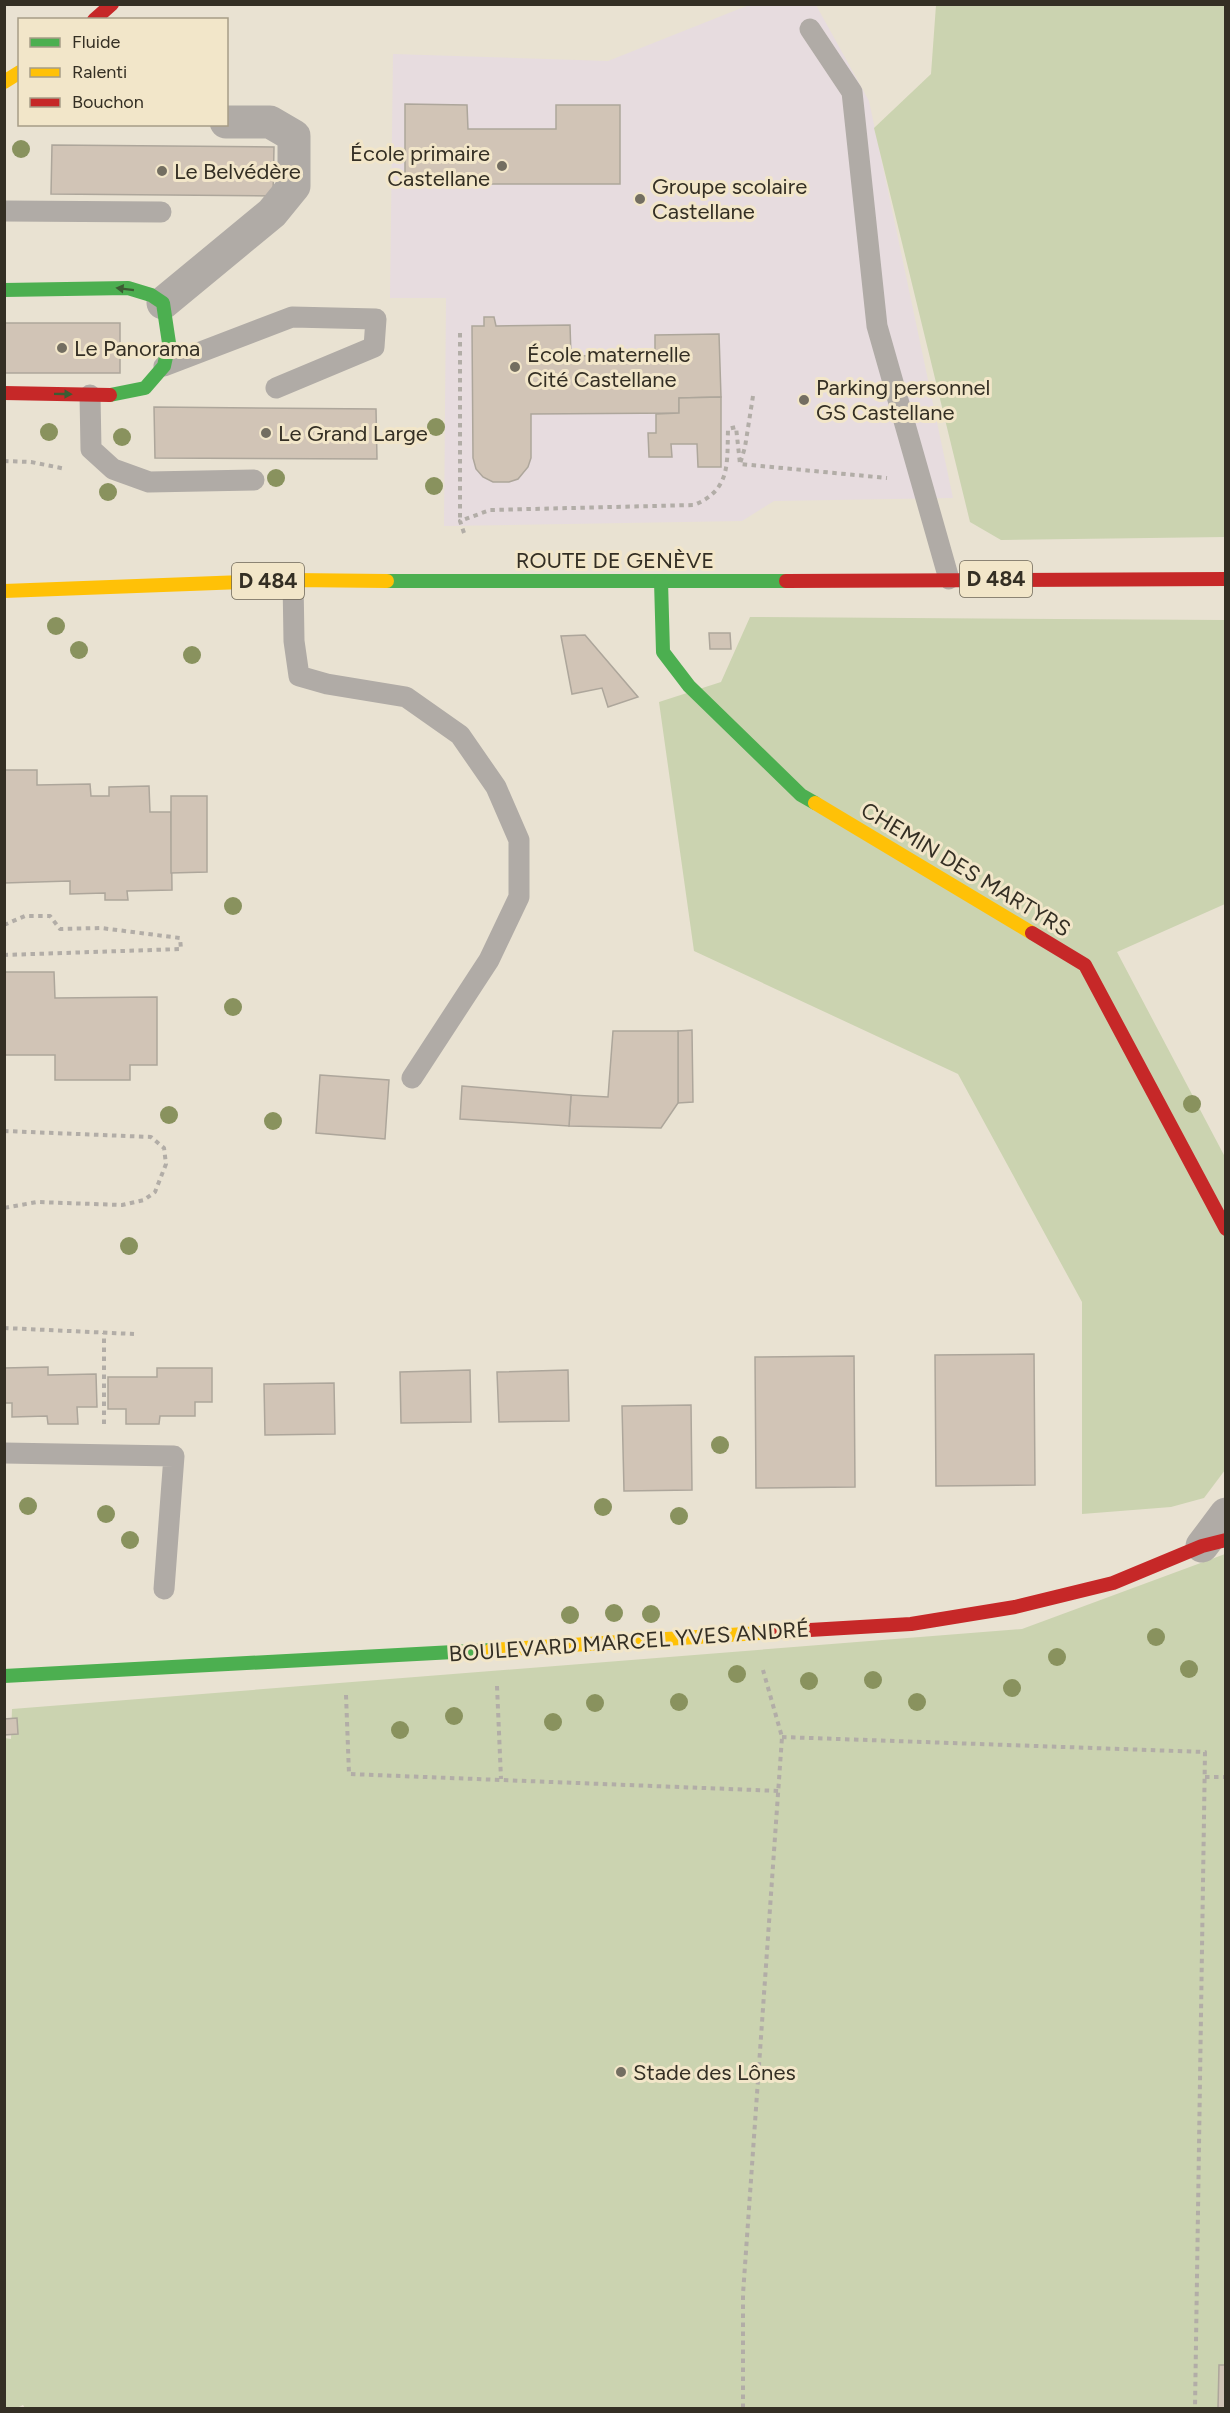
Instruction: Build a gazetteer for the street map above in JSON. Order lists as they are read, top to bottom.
{
  "streets": {
    "street": [
      "ROUTE DE GENÈVE",
      "D 484",
      "CHEMIN DES MARTYRS",
      "BOULEVARD MARCEL YVES ANDRÉ"
    ]
  },
  "crossings": [
    ["ROUTE DE GENÈVE", "CHEMIN DES MARTYRS"]
  ],
  "places": [
    "École primaire Castellane",
    "Le Belvédère",
    "Groupe scolaire Castellane",
    "Le Panorama",
    "École maternelle Cité Castellane",
    "Parking personnel GS Castellane",
    "Le Grand Large",
    "Stade des Lônes"
  ],
  "legend": ["Fluide", "Ralenti", "Bouchon"]
}
